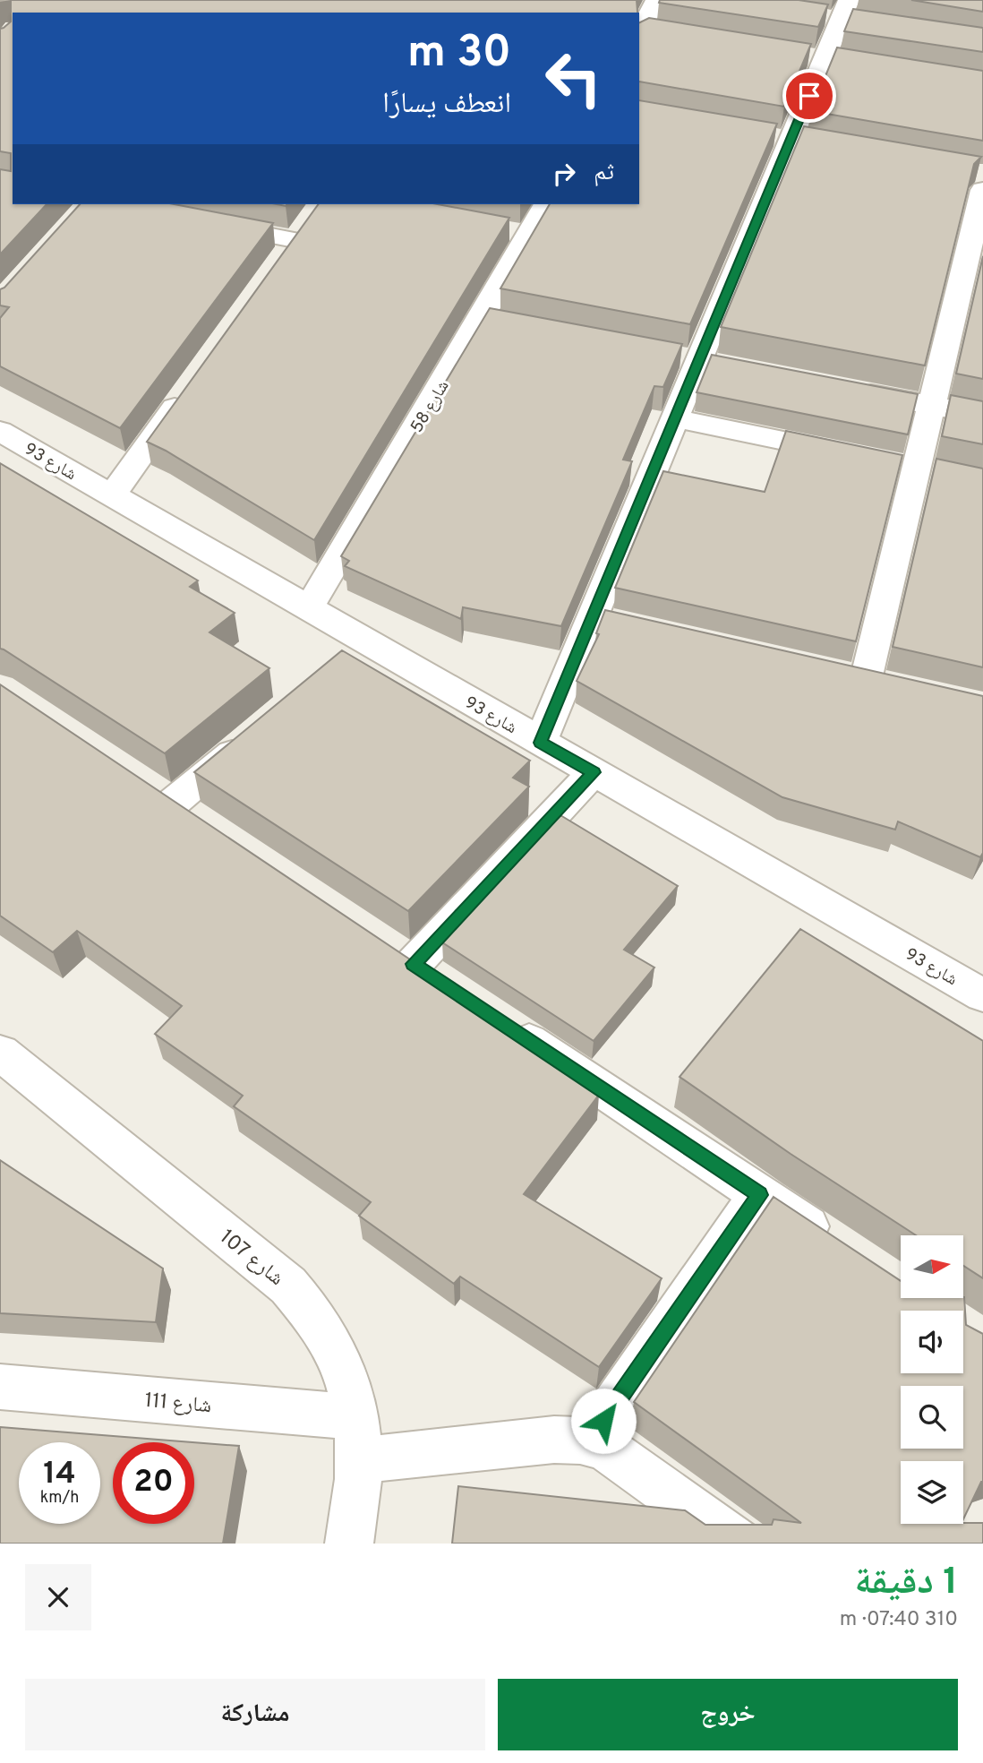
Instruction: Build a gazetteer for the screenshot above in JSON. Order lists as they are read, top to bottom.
{
  "streets": {
    "street": [
      "شارع 58",
      "شارع 93",
      "شارع 107",
      "شارع 111"
    ]
  },
  "crossings": [
    ["شارع 58", "شارع 93"],
    ["شارع 107", "شارع 111"]
  ],
  "north": "right",
  "page": {
    "turn": ["30 m", "انعطف يسارًا"],
    "then": "ثم",
    "speed": "14 km/h",
    "limit": "20",
    "heading": ["1 دقيقة", "310 m · 07:40"],
    "buttons": ["خروج", "مشاركة"]
  }
}
